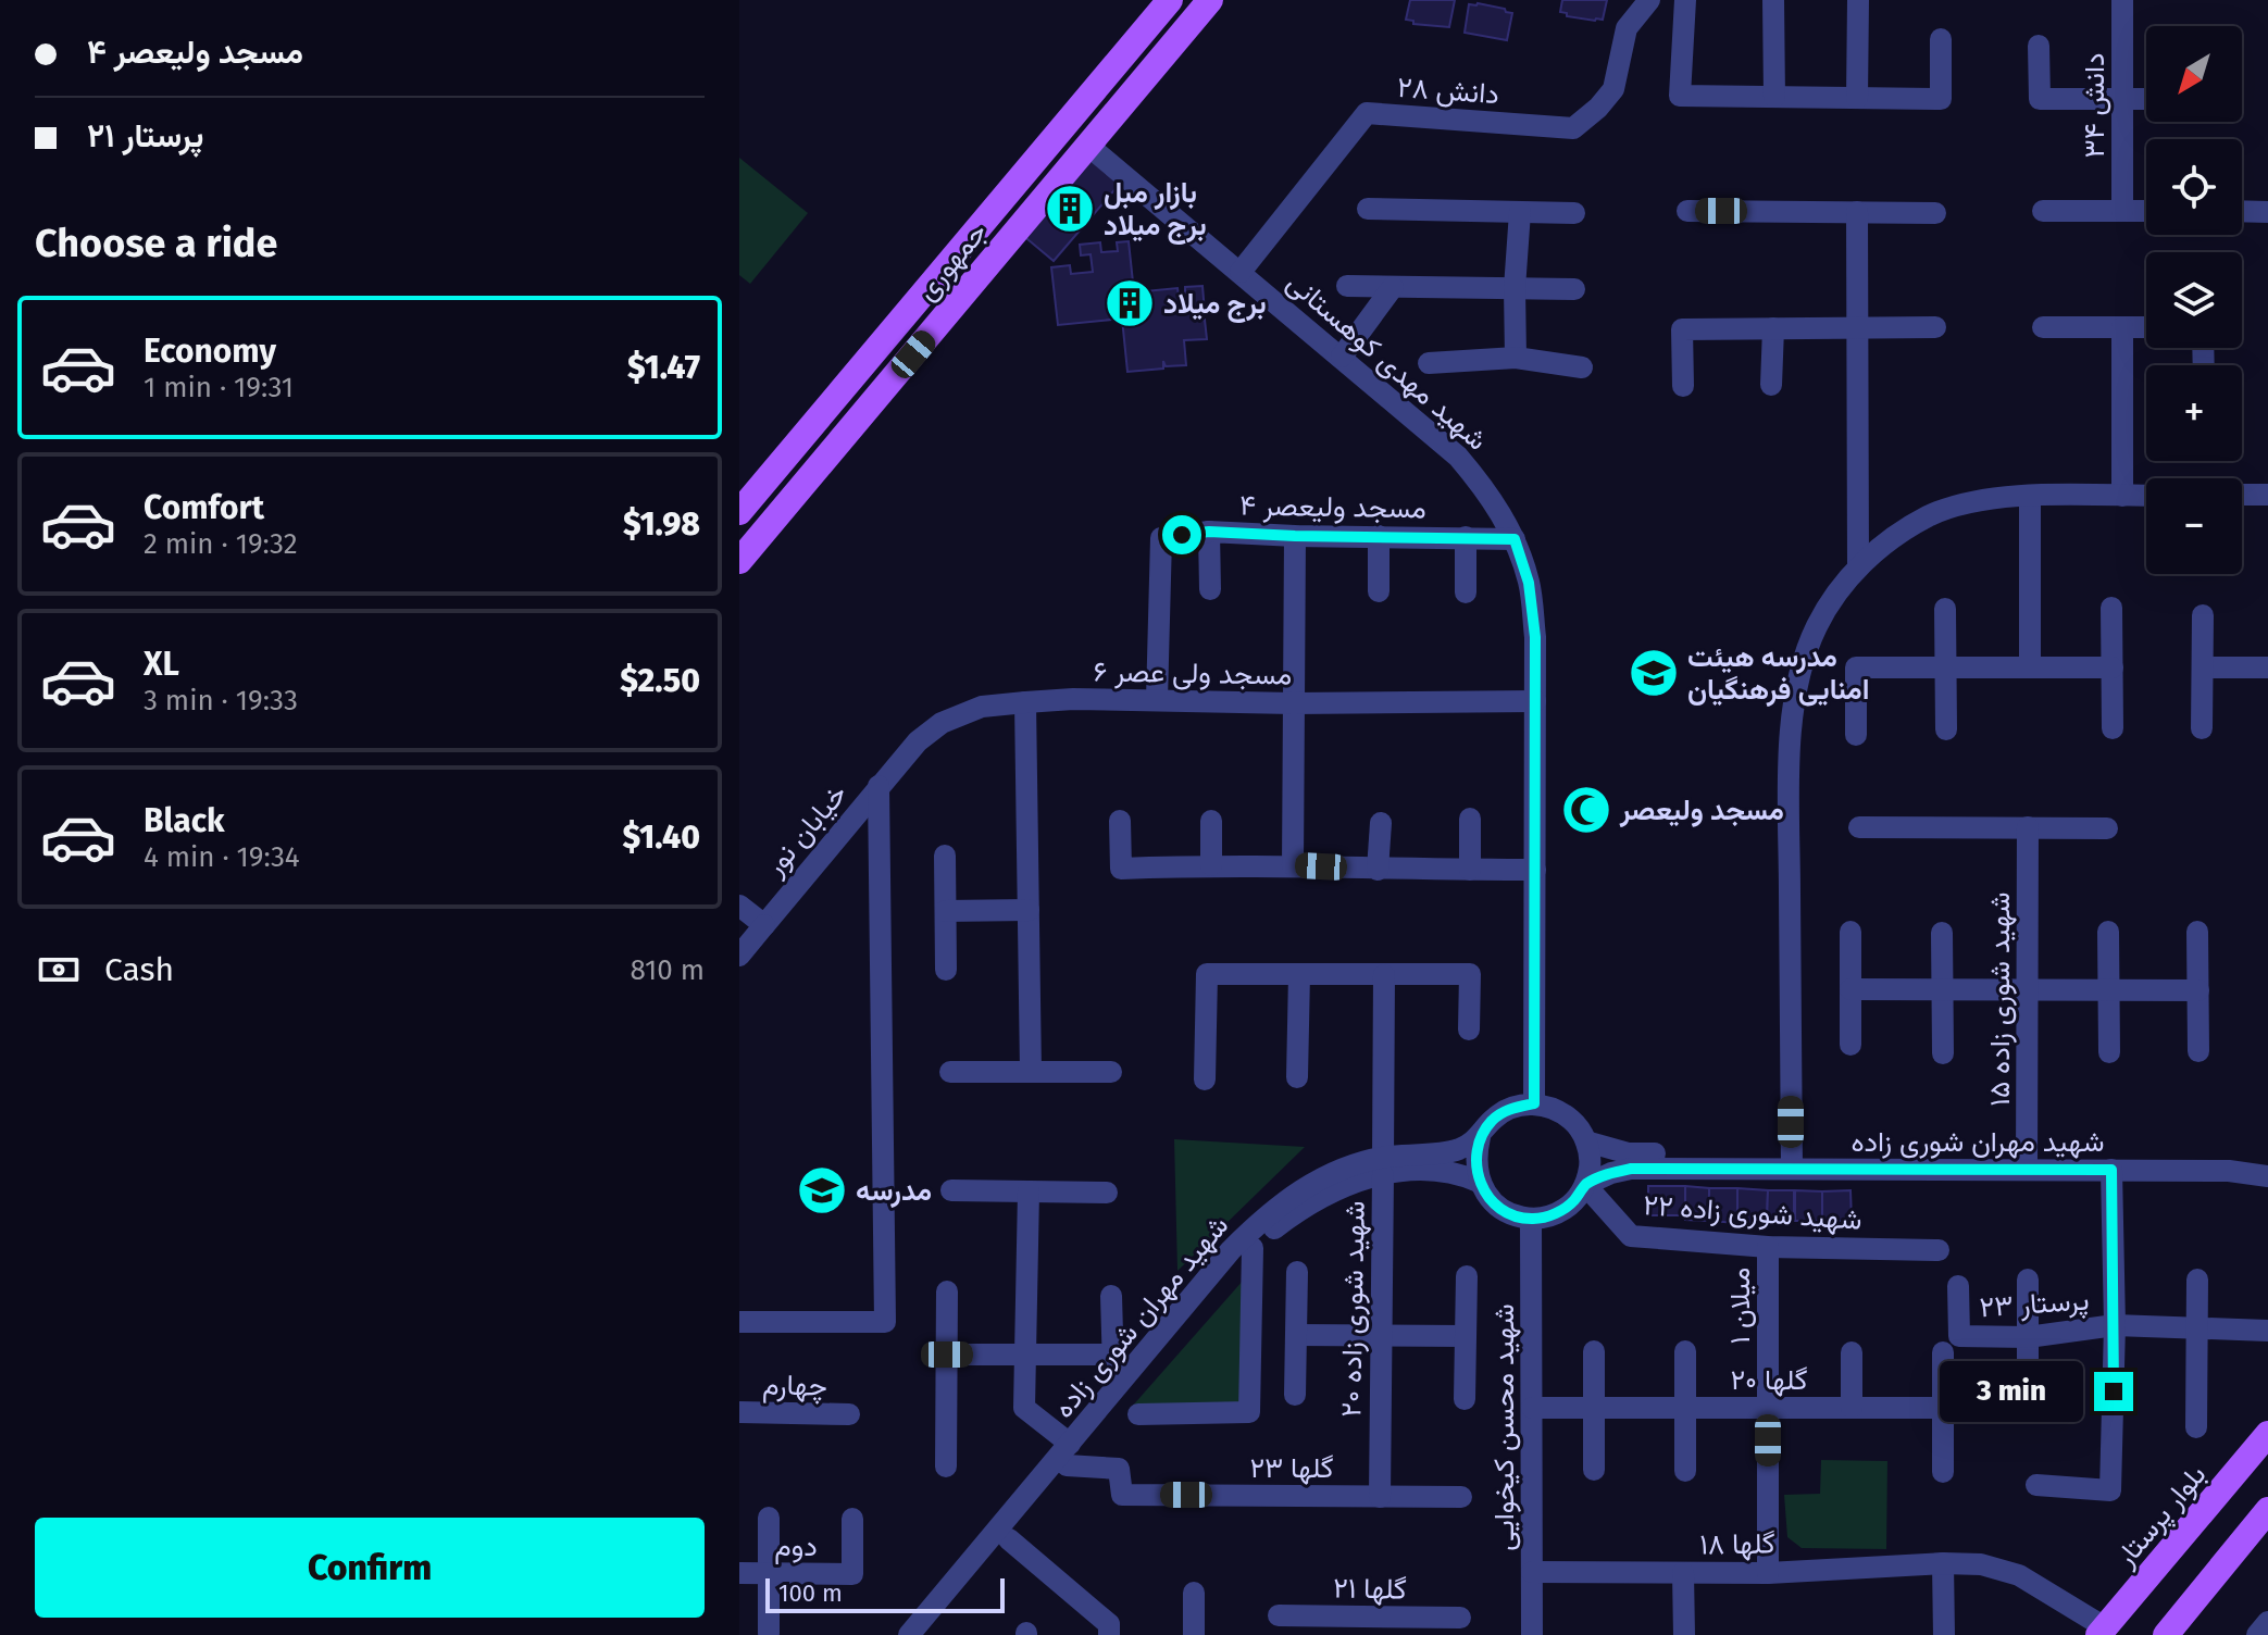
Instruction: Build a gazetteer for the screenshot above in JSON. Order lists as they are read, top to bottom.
{
  "streets": {
    "main road": ["جمهوری", "بلوار پرستار"],
    "street": [
      "دانش ۲۸",
      "دانش ۳۴",
      "شهید مهدی کوهستانی",
      "مسجد ولیعصر ۴",
      "مسجد ولی عصر ۶",
      "خیابان نور",
      "شهید شوری زاده ۱۵",
      "شهید مهران شوری زاده",
      "شهید شوری زاده ۲۲",
      "پرستار ۲۳",
      "میلان ۱",
      "شهید شوری زاده ۲۰",
      "گلها ۲۰",
      "چهارم",
      "شهید محسن کیخوایی",
      "گلها ۲۳",
      "گلها ۱۸",
      "دوم",
      "گلها ۲۱"
    ]
  },
  "crossings": [
    ["دانش ۲۸", "شهید مهدی کوهستانی"],
    ["جمهوری", "شهید مهدی کوهستانی"],
    ["شهید مهدی کوهستانی", "مسجد ولیعصر ۴"],
    ["شهید مهدی کوهستانی", "مسجد ولی عصر ۶"],
    ["شهید مهدی کوهستانی", "شهید مهران شوری زاده"],
    ["شهید مهدی کوهستانی", "شهید شوری زاده ۲۲"],
    ["شهید مهدی کوهستانی", "شهید محسن کیخوایی"],
    ["مسجد ولی عصر ۶", "خیابان نور"],
    ["شهید شوری زاده ۱۵", "شهید مهران شوری زاده"],
    ["شهید مهران شوری زاده", "شهید شوری زاده ۲۲"],
    ["شهید مهران شوری زاده", "شهید شوری زاده ۲۰"],
    ["شهید مهران شوری زاده", "شهید محسن کیخوایی"],
    ["شهید مهران شوری زاده", "گلها ۲۳"],
    ["شهید شوری زاده ۲۲", "میلان ۱"],
    ["شهید شوری زاده ۲۲", "شهید محسن کیخوایی"],
    ["میلان ۱", "گلها ۲۰"],
    ["میلان ۱", "گلها ۱۸"],
    ["شهید شوری زاده ۲۰", "گلها ۲۳"],
    ["گلها ۲۰", "شهید محسن کیخوایی"],
    ["شهید محسن کیخوایی", "گلها ۱۸"],
    ["بلوار پرستار", "گلها ۱۸"]
  ],
  "places": {
    "building": ["بازار مبل برج میلاد", "برج میلاد"],
    "school or university": ["مدرسه هیئت امنایی فرهنگیان", "مدرسه"],
    "mosque": ["مسجد ولیعصر"]
  },
  "scale_bar": "100 m",
  "north": "bottom left",
  "page": {
    "banner": ["مسجد ولیعصر ۴", "پرستار ۲۱"],
    "map_buttons": ["+", "−"],
    "heading": "Choose a ride",
    "list": [
      {
        "name": "Economy",
        "note": "1 min · 19:31",
        "value": "$1.47"
      },
      {
        "name": "Comfort",
        "note": "2 min · 19:32",
        "value": "$1.98"
      },
      {
        "name": "XL",
        "note": "3 min · 19:33",
        "value": "$2.50"
      },
      {
        "name": "Black",
        "note": "4 min · 19:34",
        "value": "$1.40"
      }
    ],
    "pay": ["Cash", "810 m"],
    "bubble": "3 min",
    "buttons": "Confirm",
    "scale": "100 m"
  }
}
